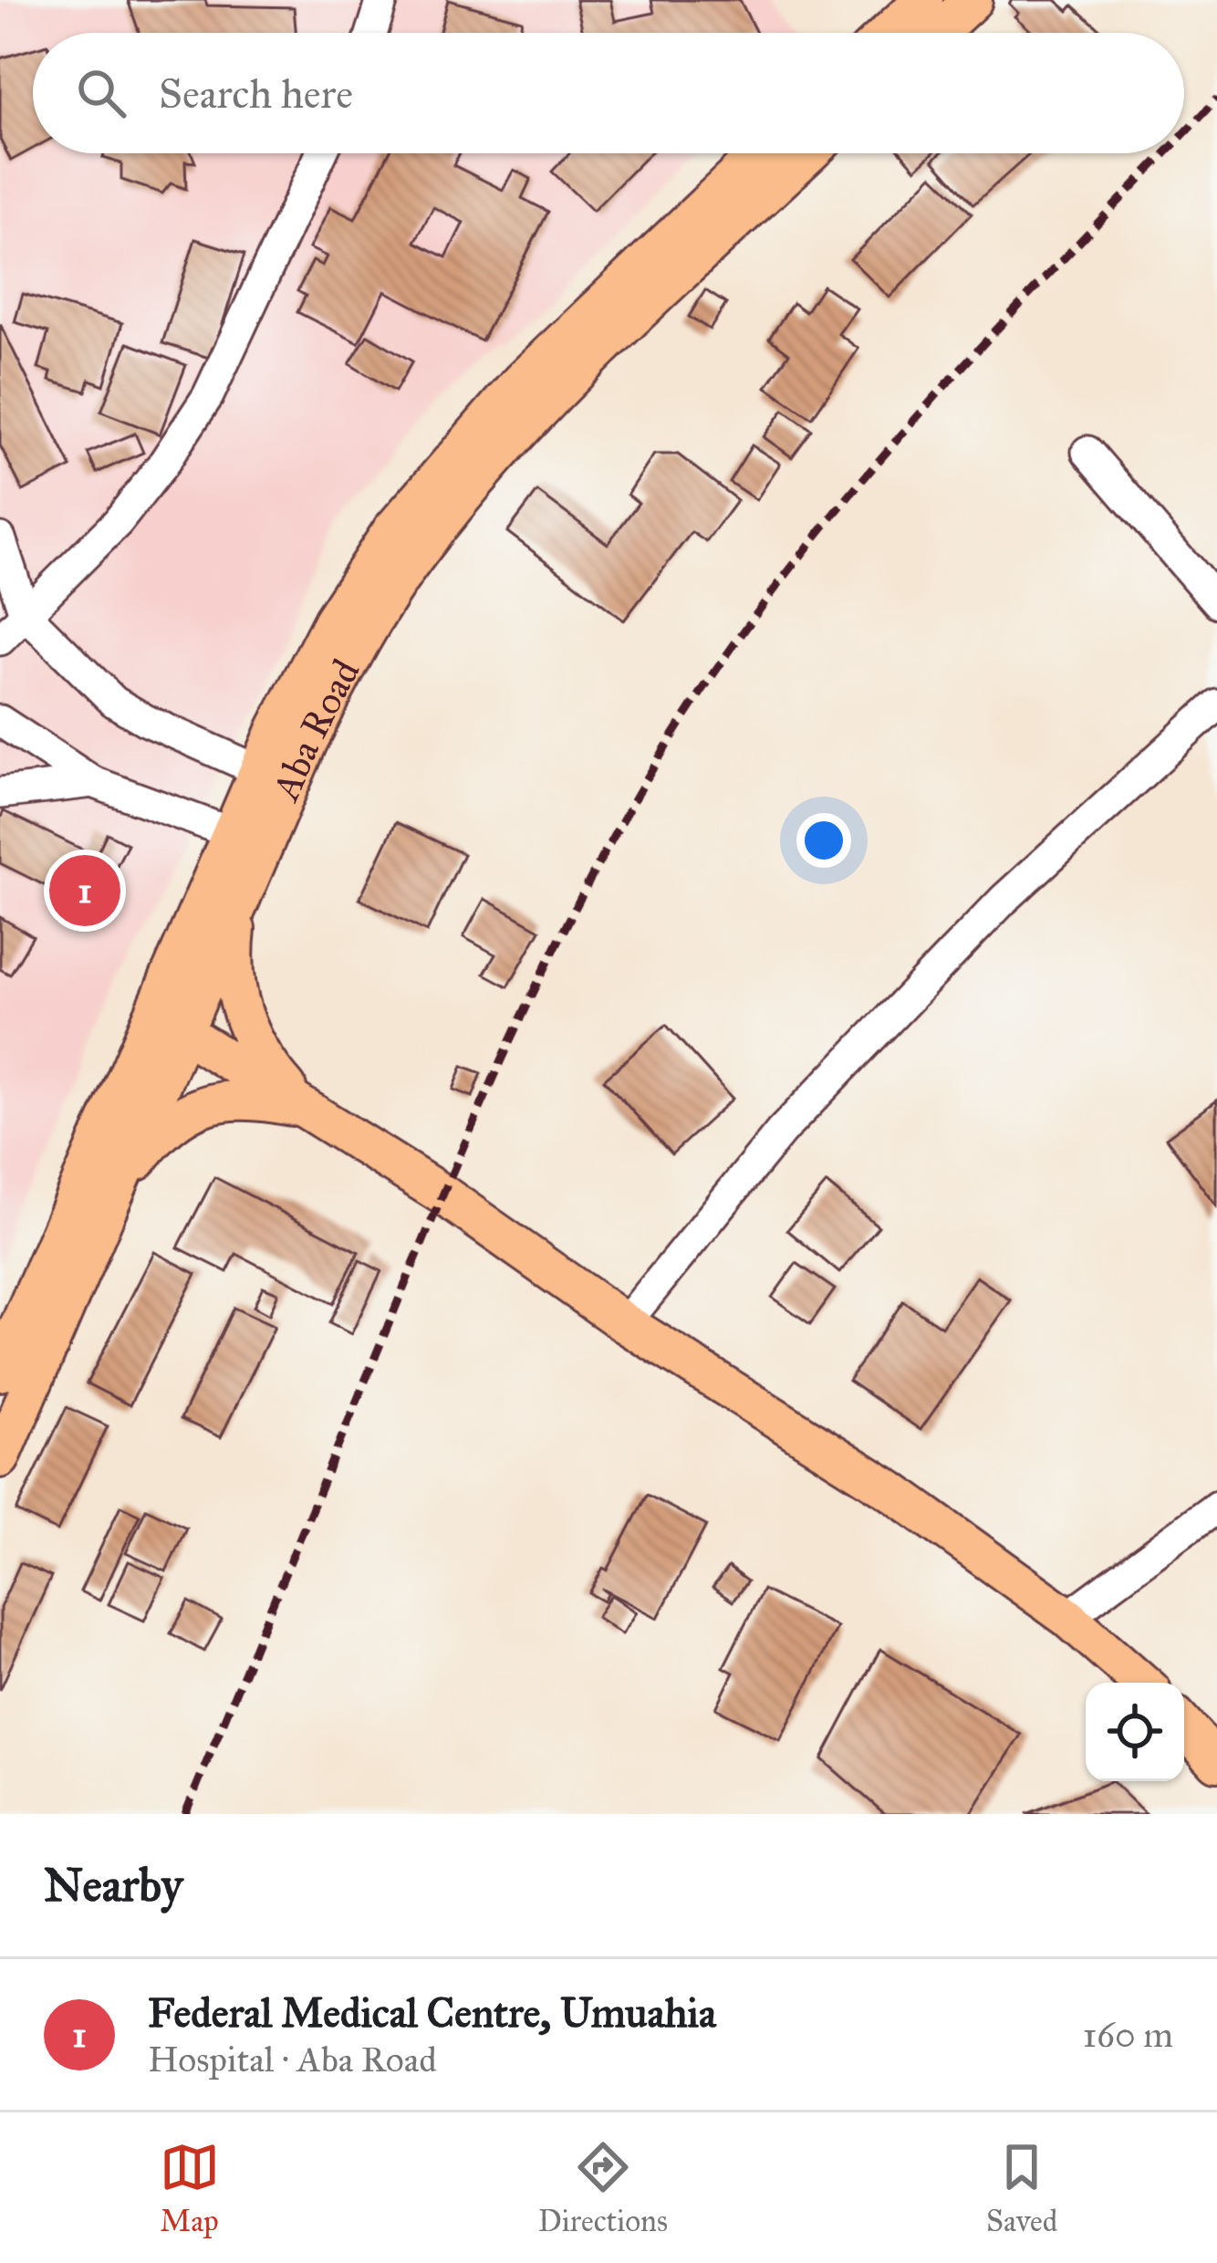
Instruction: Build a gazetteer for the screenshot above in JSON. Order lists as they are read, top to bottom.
{
  "streets": {
    "main road": ["Aba Road"]
  },
  "page": {
    "search": "Search here",
    "pins": "1",
    "heading": "Nearby",
    "list": [
      {
        "mark": "1",
        "name": "Federal Medical Centre, Umuahia",
        "note": "Hospital · Aba Road",
        "value": "160 m"
      }
    ],
    "nav": ["Map", "Directions", "Saved"]
  }
}
